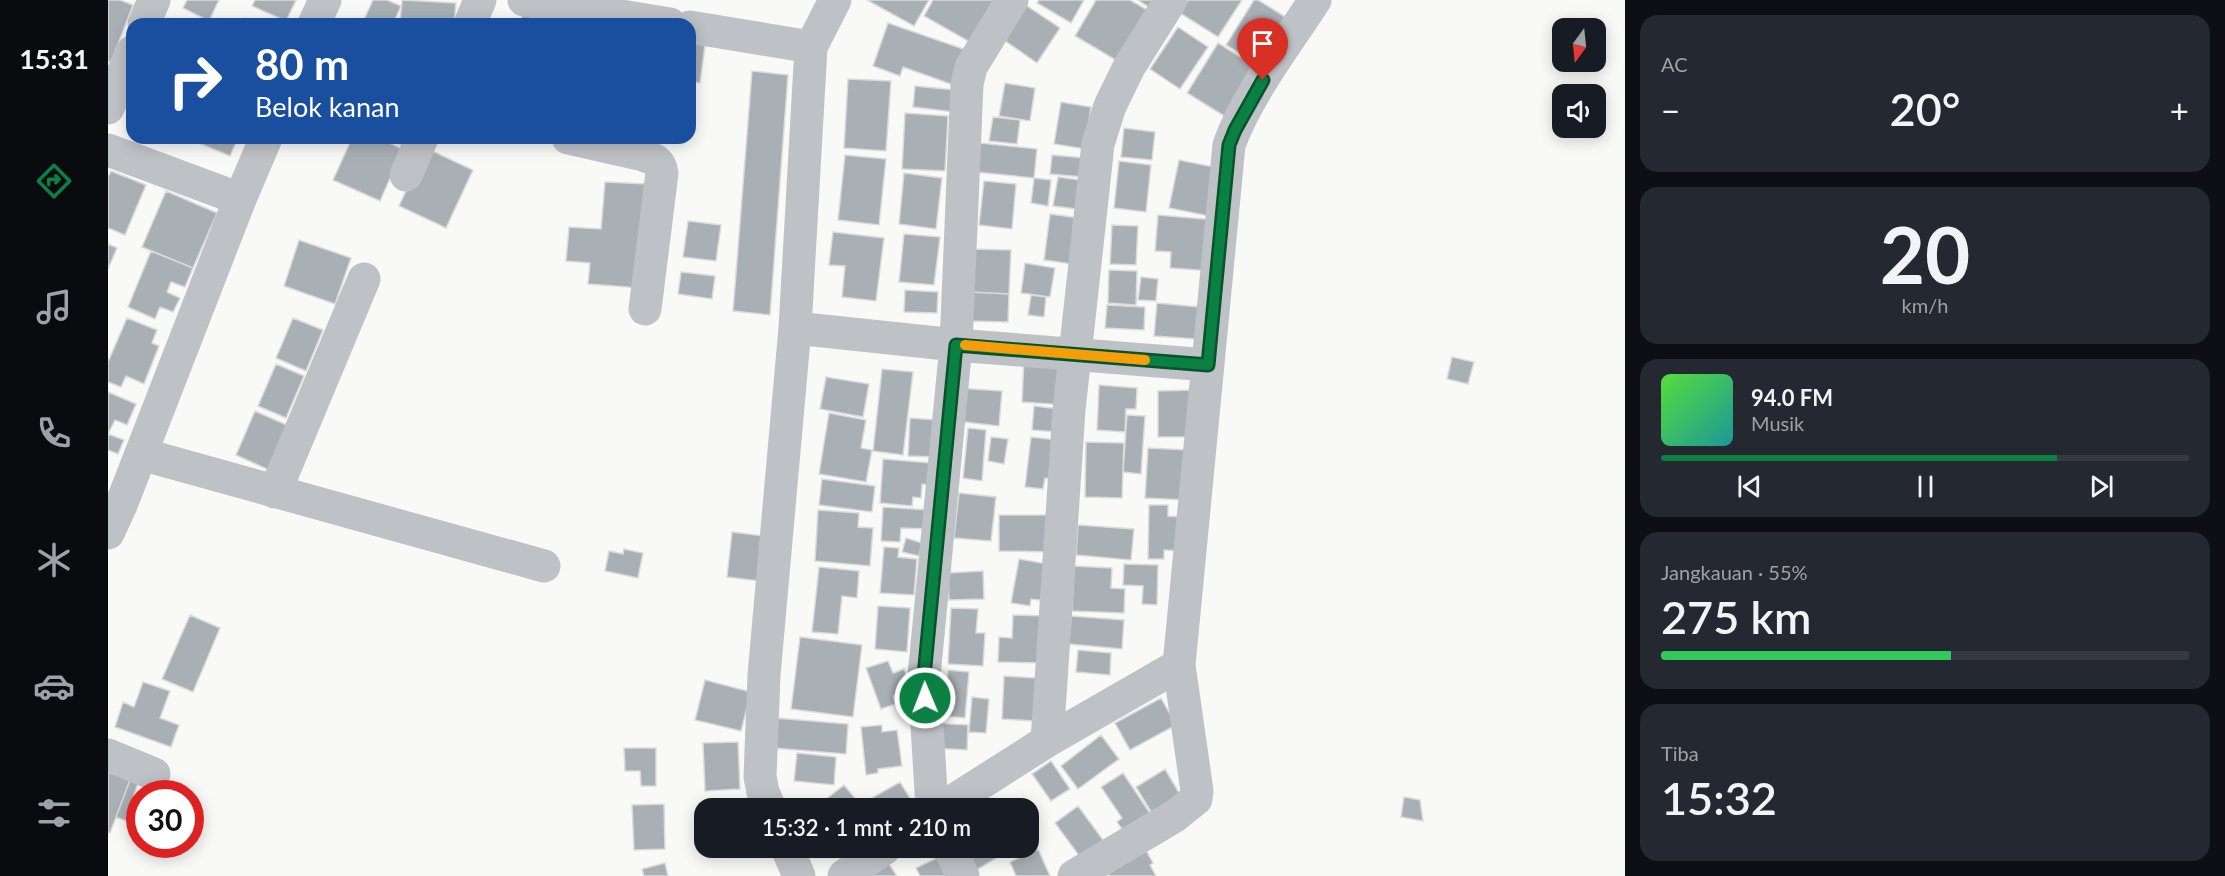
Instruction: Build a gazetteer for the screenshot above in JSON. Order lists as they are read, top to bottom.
{
  "north": "bottom",
  "page": {
    "tabs": "15:31",
    "tile": [
      "AC",
      ["20", "km/h"],
      ["Jangkauan · 55%", "275 km"],
      ["Tiba", "15:32"]
    ],
    "turn": ["80 m", "Belok kanan"],
    "heat": ["−", "20°", "+"],
    "song": ["94.0 FM", "Musik"],
    "limit": "30",
    "trip": "15:32 · 1 mnt · 210 m"
  }
}
